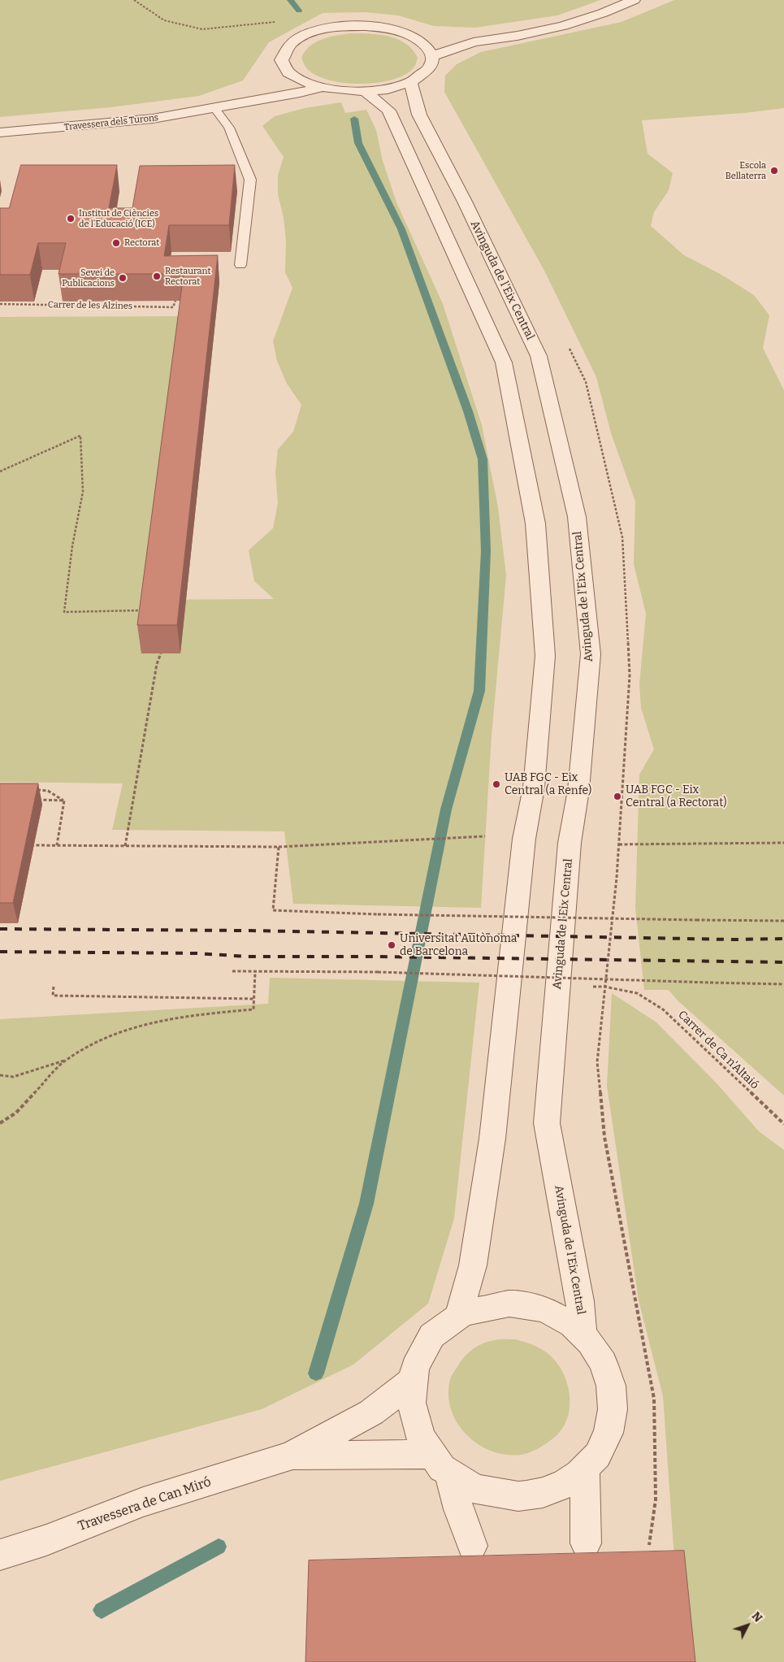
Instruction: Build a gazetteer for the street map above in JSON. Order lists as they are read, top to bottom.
{
  "streets": {
    "street": ["Travessera dels Turons", "Avinguda de l'Eix Central", "Travessera de Can Miró"],
    "path": ["Carrer de les Alzines", "Carrer de Ca n'Altaió"]
  },
  "places": [
    "Escola Bellaterra",
    "Institut de Ciències de l'Educació (ICE)",
    "Rectorat",
    "Restaurant Rectorat",
    "Sevei de Publicacions",
    "UAB FGC - Eix Central (a Renfe)",
    "UAB FGC - Eix Central (a Rectorat)",
    "Universitat Autònoma de Barcelona"
  ],
  "north": "top right"
}
